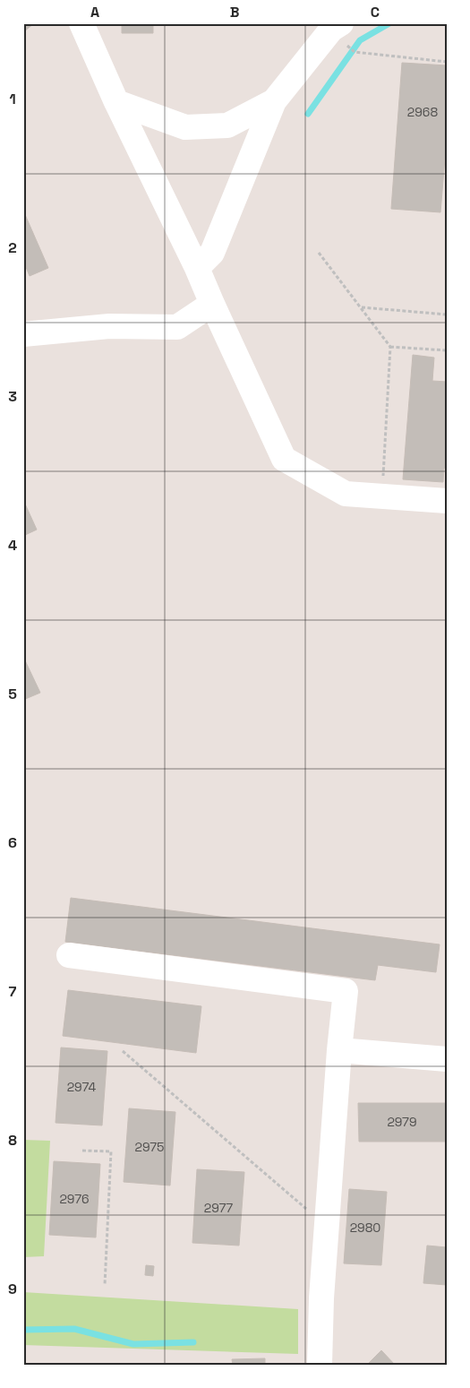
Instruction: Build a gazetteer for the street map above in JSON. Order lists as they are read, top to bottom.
{
  "house_numbers": [
    "2968",
    "2974",
    "2979",
    "2975",
    "2976",
    "2977",
    "2980"
  ],
  "grid": {
    "columns": ["A", "B", "C"],
    "rows": [
      "1",
      "2",
      "3",
      "4",
      "5",
      "6",
      "7",
      "8",
      "9"
    ]
  }
}
